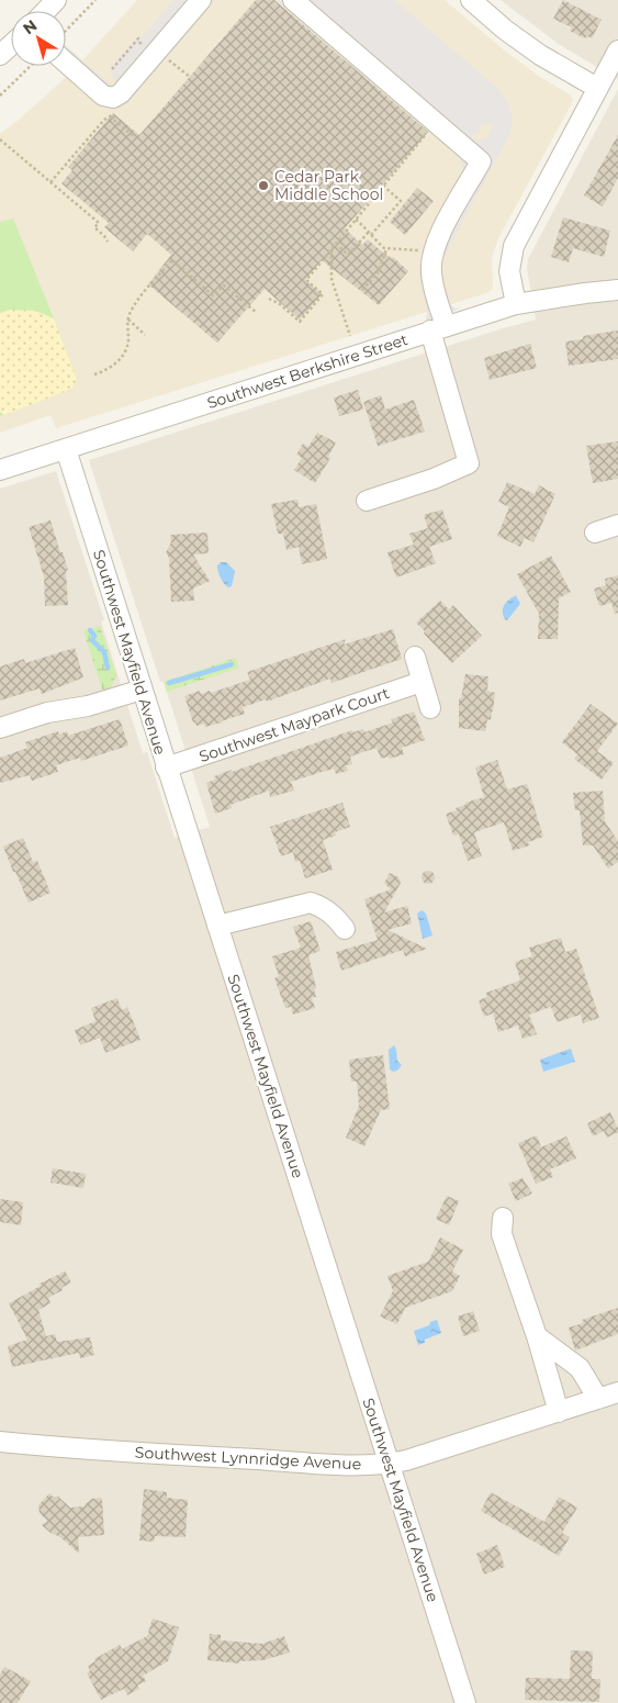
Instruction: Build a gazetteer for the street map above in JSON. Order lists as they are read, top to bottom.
{
  "streets": {
    "street": [
      "Southwest Berkshire Street",
      "Southwest Mayfield Avenue",
      "Southwest Maypark Court",
      "Southwest Lynnridge Avenue"
    ]
  },
  "crossings": [
    ["Southwest Berkshire Street", "Southwest Mayfield Avenue"],
    ["Southwest Mayfield Avenue", "Southwest Maypark Court"],
    ["Southwest Mayfield Avenue", "Southwest Lynnridge Avenue"]
  ],
  "places": ["Cedar Park Middle School"],
  "north": "top left"
}
